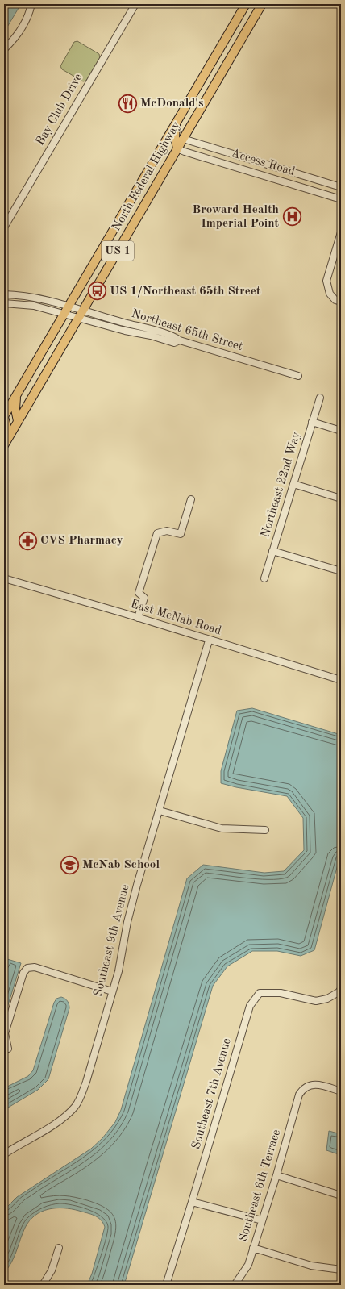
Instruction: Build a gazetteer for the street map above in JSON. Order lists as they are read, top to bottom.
{
  "streets": {
    "main road": ["North Federal Highway", "US 1"],
    "street": [
      "Bay Club Drive",
      "Access Road",
      "Northeast 65th Street",
      "Northeast 22nd Way",
      "East McNab Road",
      "Southeast 9th Avenue",
      "Southeast 7th Avenue",
      "Southeast 6th Terrace"
    ]
  },
  "crossings": [
    ["Access Road", "North Federal Highway"],
    ["North Federal Highway", "Northeast 65th Street"],
    ["East McNab Road", "Southeast 9th Avenue"]
  ],
  "places": {
    "restaurant": ["McDonald's"],
    "hospital": ["Broward Health Imperial Point"],
    "bus stop": ["US 1/Northeast 65th Street"],
    "pharmacy": ["CVS Pharmacy"],
    "school or university": ["McNab School"]
  }
}
